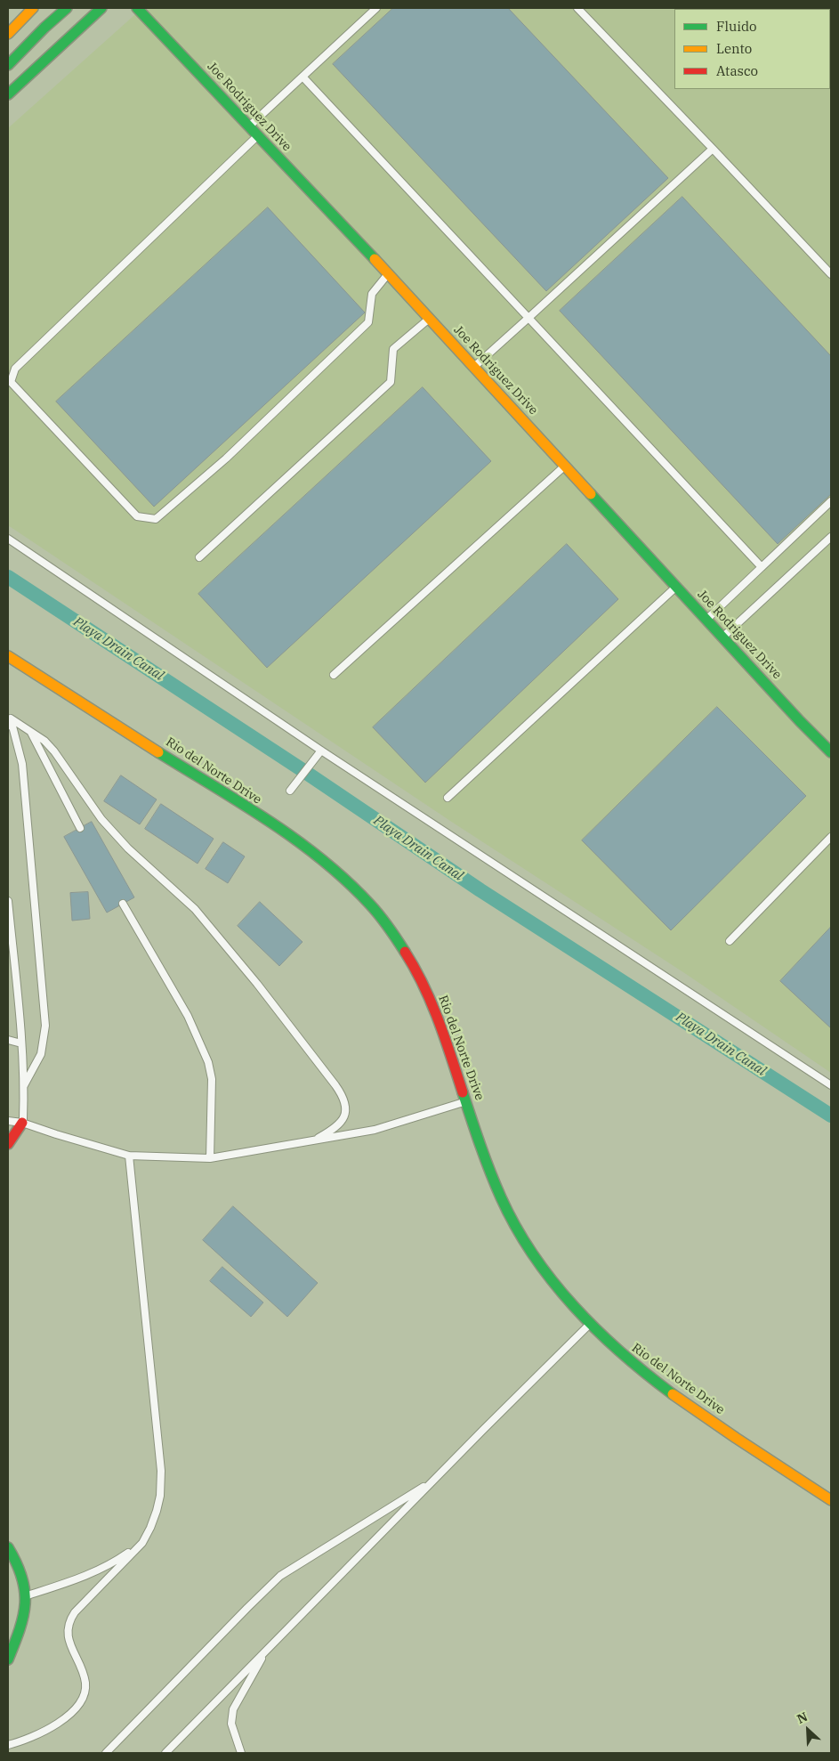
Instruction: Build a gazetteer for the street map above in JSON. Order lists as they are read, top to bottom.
{
  "streets": {
    "main road": ["Joe Rodriguez Drive", "Rio del Norte Drive"]
  },
  "water": ["Playa Drain Canal"],
  "legend": ["Fluido", "Lento", "Atasco"],
  "north": "top left"
}
